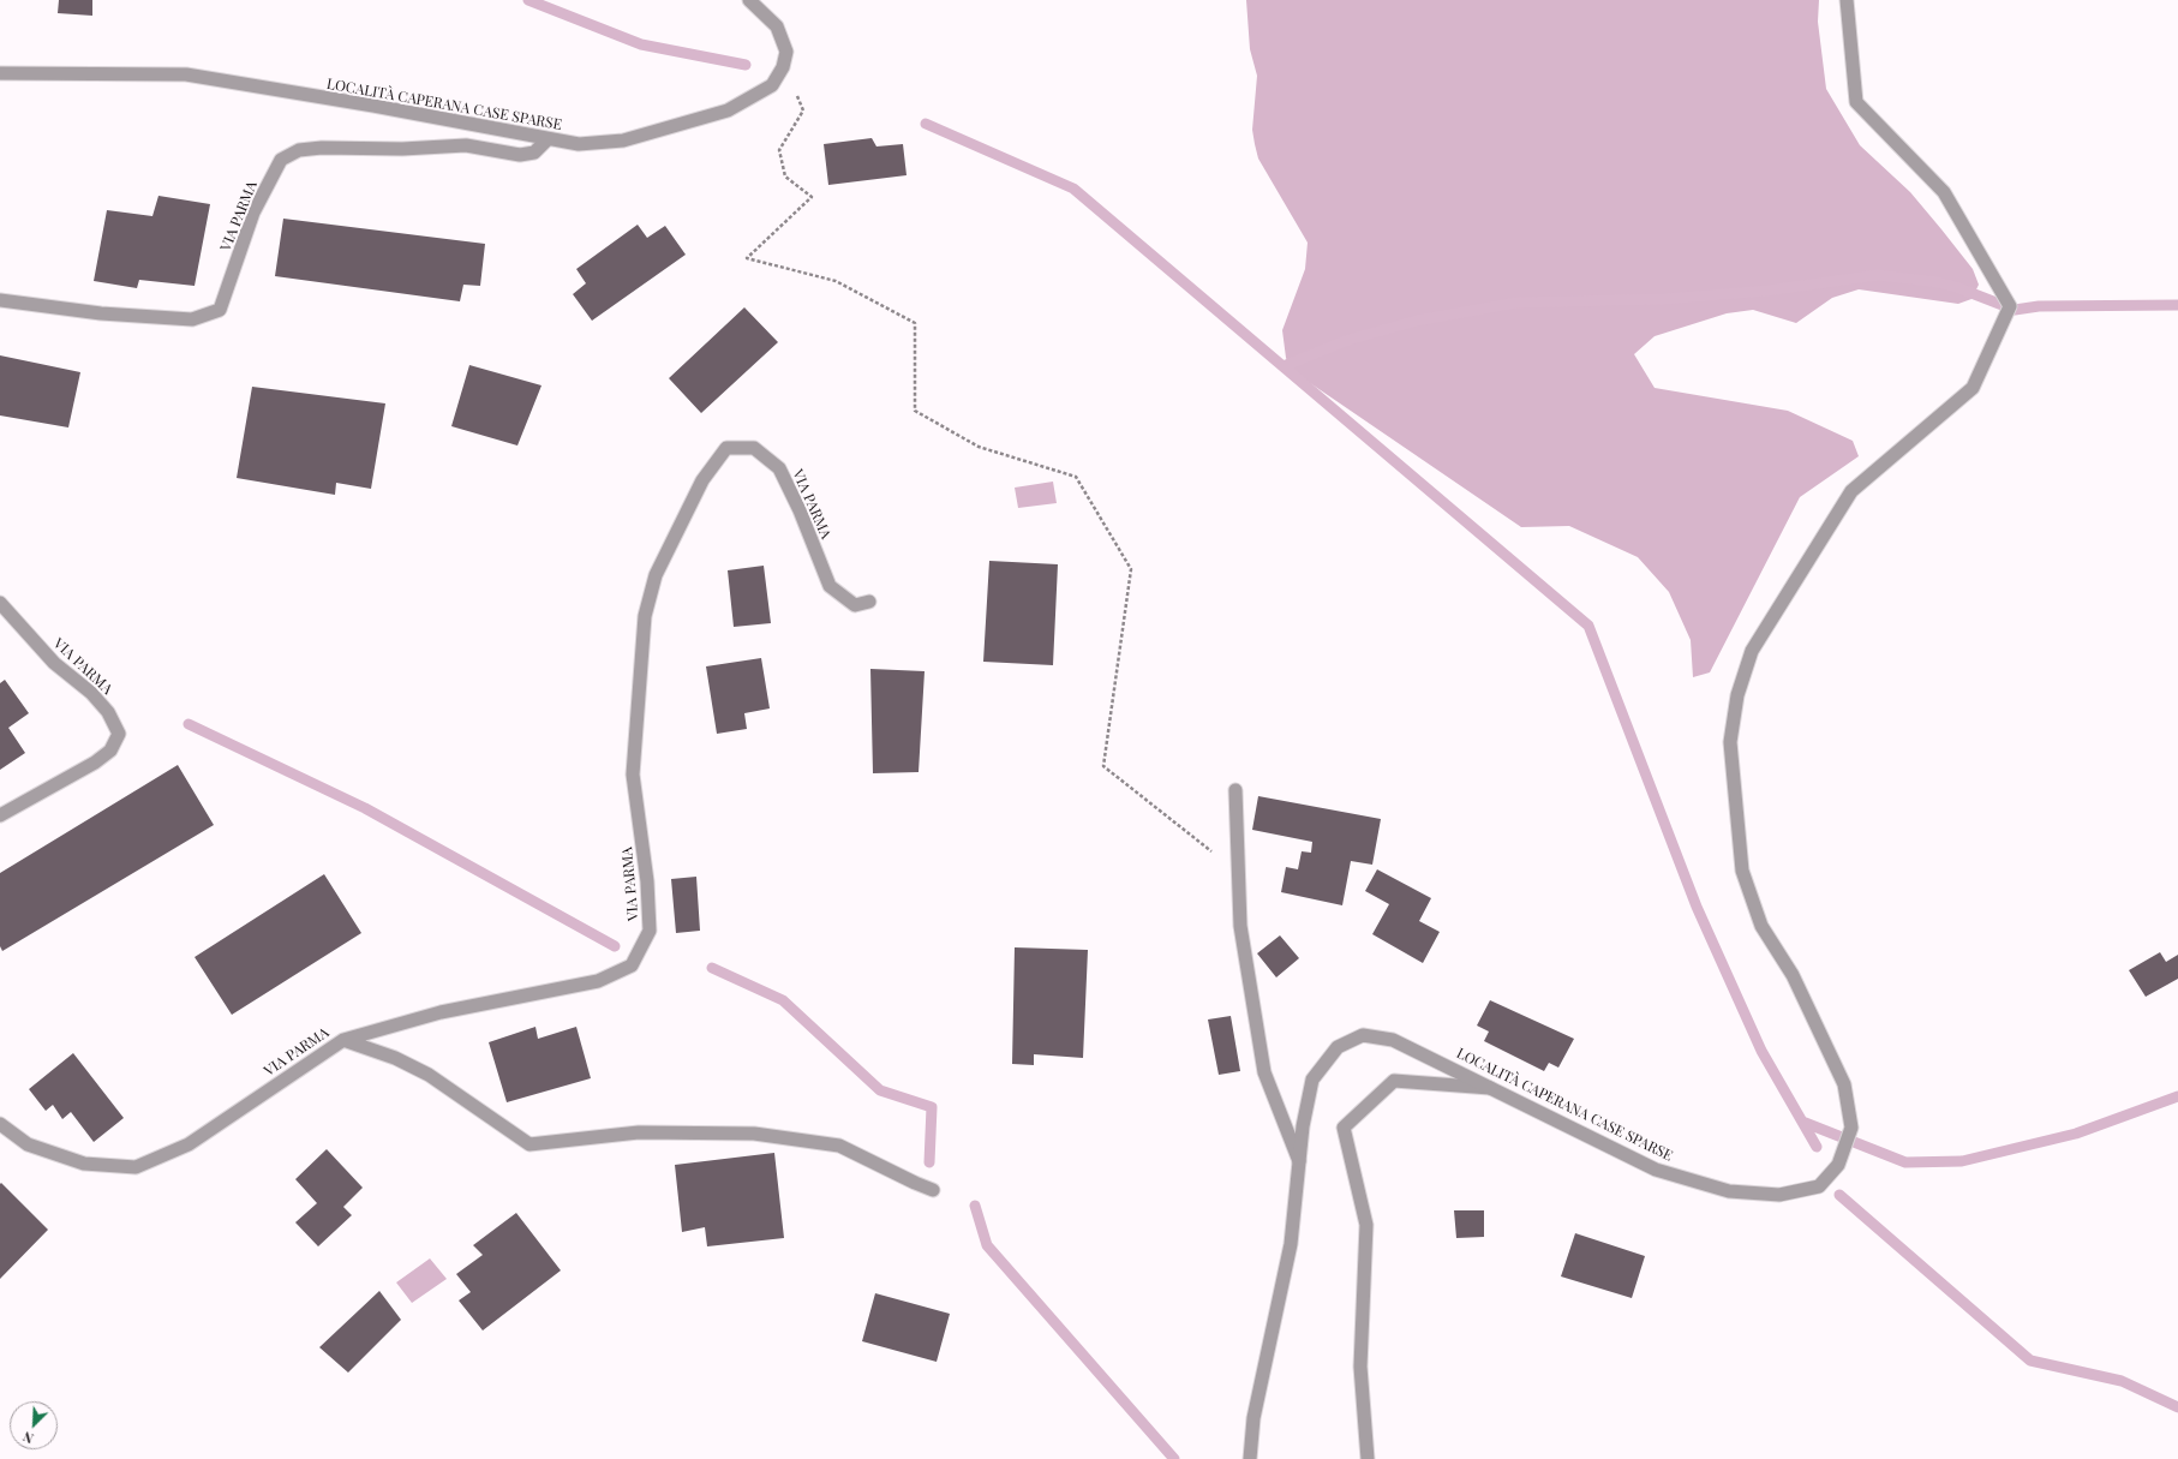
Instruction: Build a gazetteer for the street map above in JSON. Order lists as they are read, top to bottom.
{
  "streets": {
    "street": ["LOCALITÀ CAPERANA CASE SPARSE", "VIA PARMA"]
  },
  "crossings": [
    ["LOCALITÀ CAPERANA CASE SPARSE", "VIA PARMA"]
  ],
  "north": "bottom left"
}
